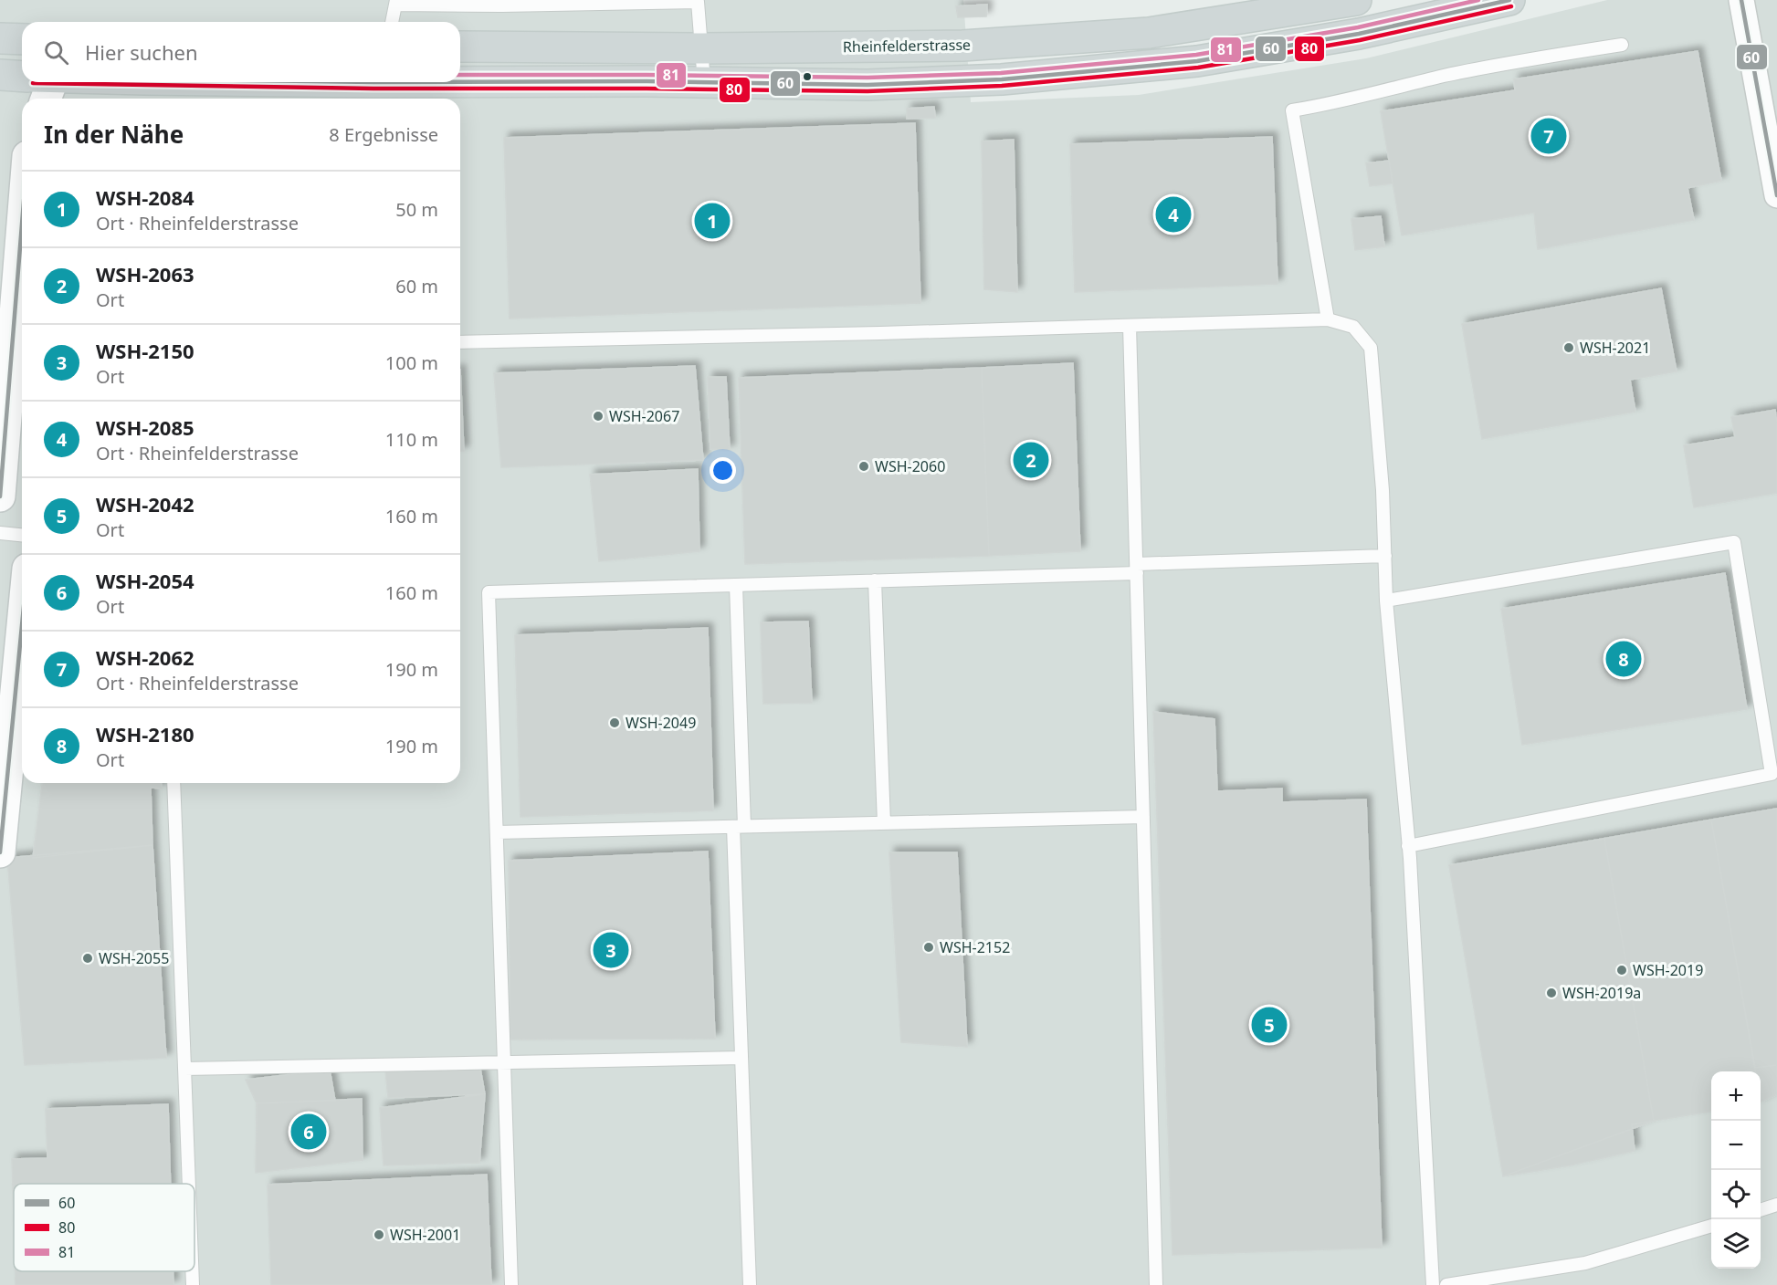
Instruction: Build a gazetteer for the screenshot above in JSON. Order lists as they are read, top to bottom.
{
  "streets": {
    "main road": ["Rheinfelderstrasse"]
  },
  "places": [
    "WSH-2021",
    "WSH-2067",
    "WSH-2060",
    "WSH-2049",
    "WSH-2152",
    "WSH-2055",
    "WSH-2019",
    "WSH-2019a",
    "WSH-2001"
  ],
  "lines": ["transit line 60", "transit line 81", "transit line 80"],
  "legend": ["60", "80", "81"],
  "page": {
    "search": "Hier suchen",
    "heading": ["In der Nähe", "8 Ergebnisse"],
    "pins": [
      "7",
      "4",
      "1",
      "2",
      "8",
      "3",
      "5",
      "6"
    ],
    "list": [
      {
        "mark": "1",
        "name": "WSH-2084",
        "note": "Ort · Rheinfelderstrasse",
        "value": "50 m"
      },
      {
        "mark": "2",
        "name": "WSH-2063",
        "note": "Ort",
        "value": "60 m"
      },
      {
        "mark": "3",
        "name": "WSH-2150",
        "note": "Ort",
        "value": "100 m"
      },
      {
        "mark": "4",
        "name": "WSH-2085",
        "note": "Ort · Rheinfelderstrasse",
        "value": "110 m"
      },
      {
        "mark": "5",
        "name": "WSH-2042",
        "note": "Ort",
        "value": "160 m"
      },
      {
        "mark": "6",
        "name": "WSH-2054",
        "note": "Ort",
        "value": "160 m"
      },
      {
        "mark": "7",
        "name": "WSH-2062",
        "note": "Ort · Rheinfelderstrasse",
        "value": "190 m"
      },
      {
        "mark": "8",
        "name": "WSH-2180",
        "note": "Ort",
        "value": "190 m"
      }
    ],
    "map_buttons": ["+", "−"]
  }
}
